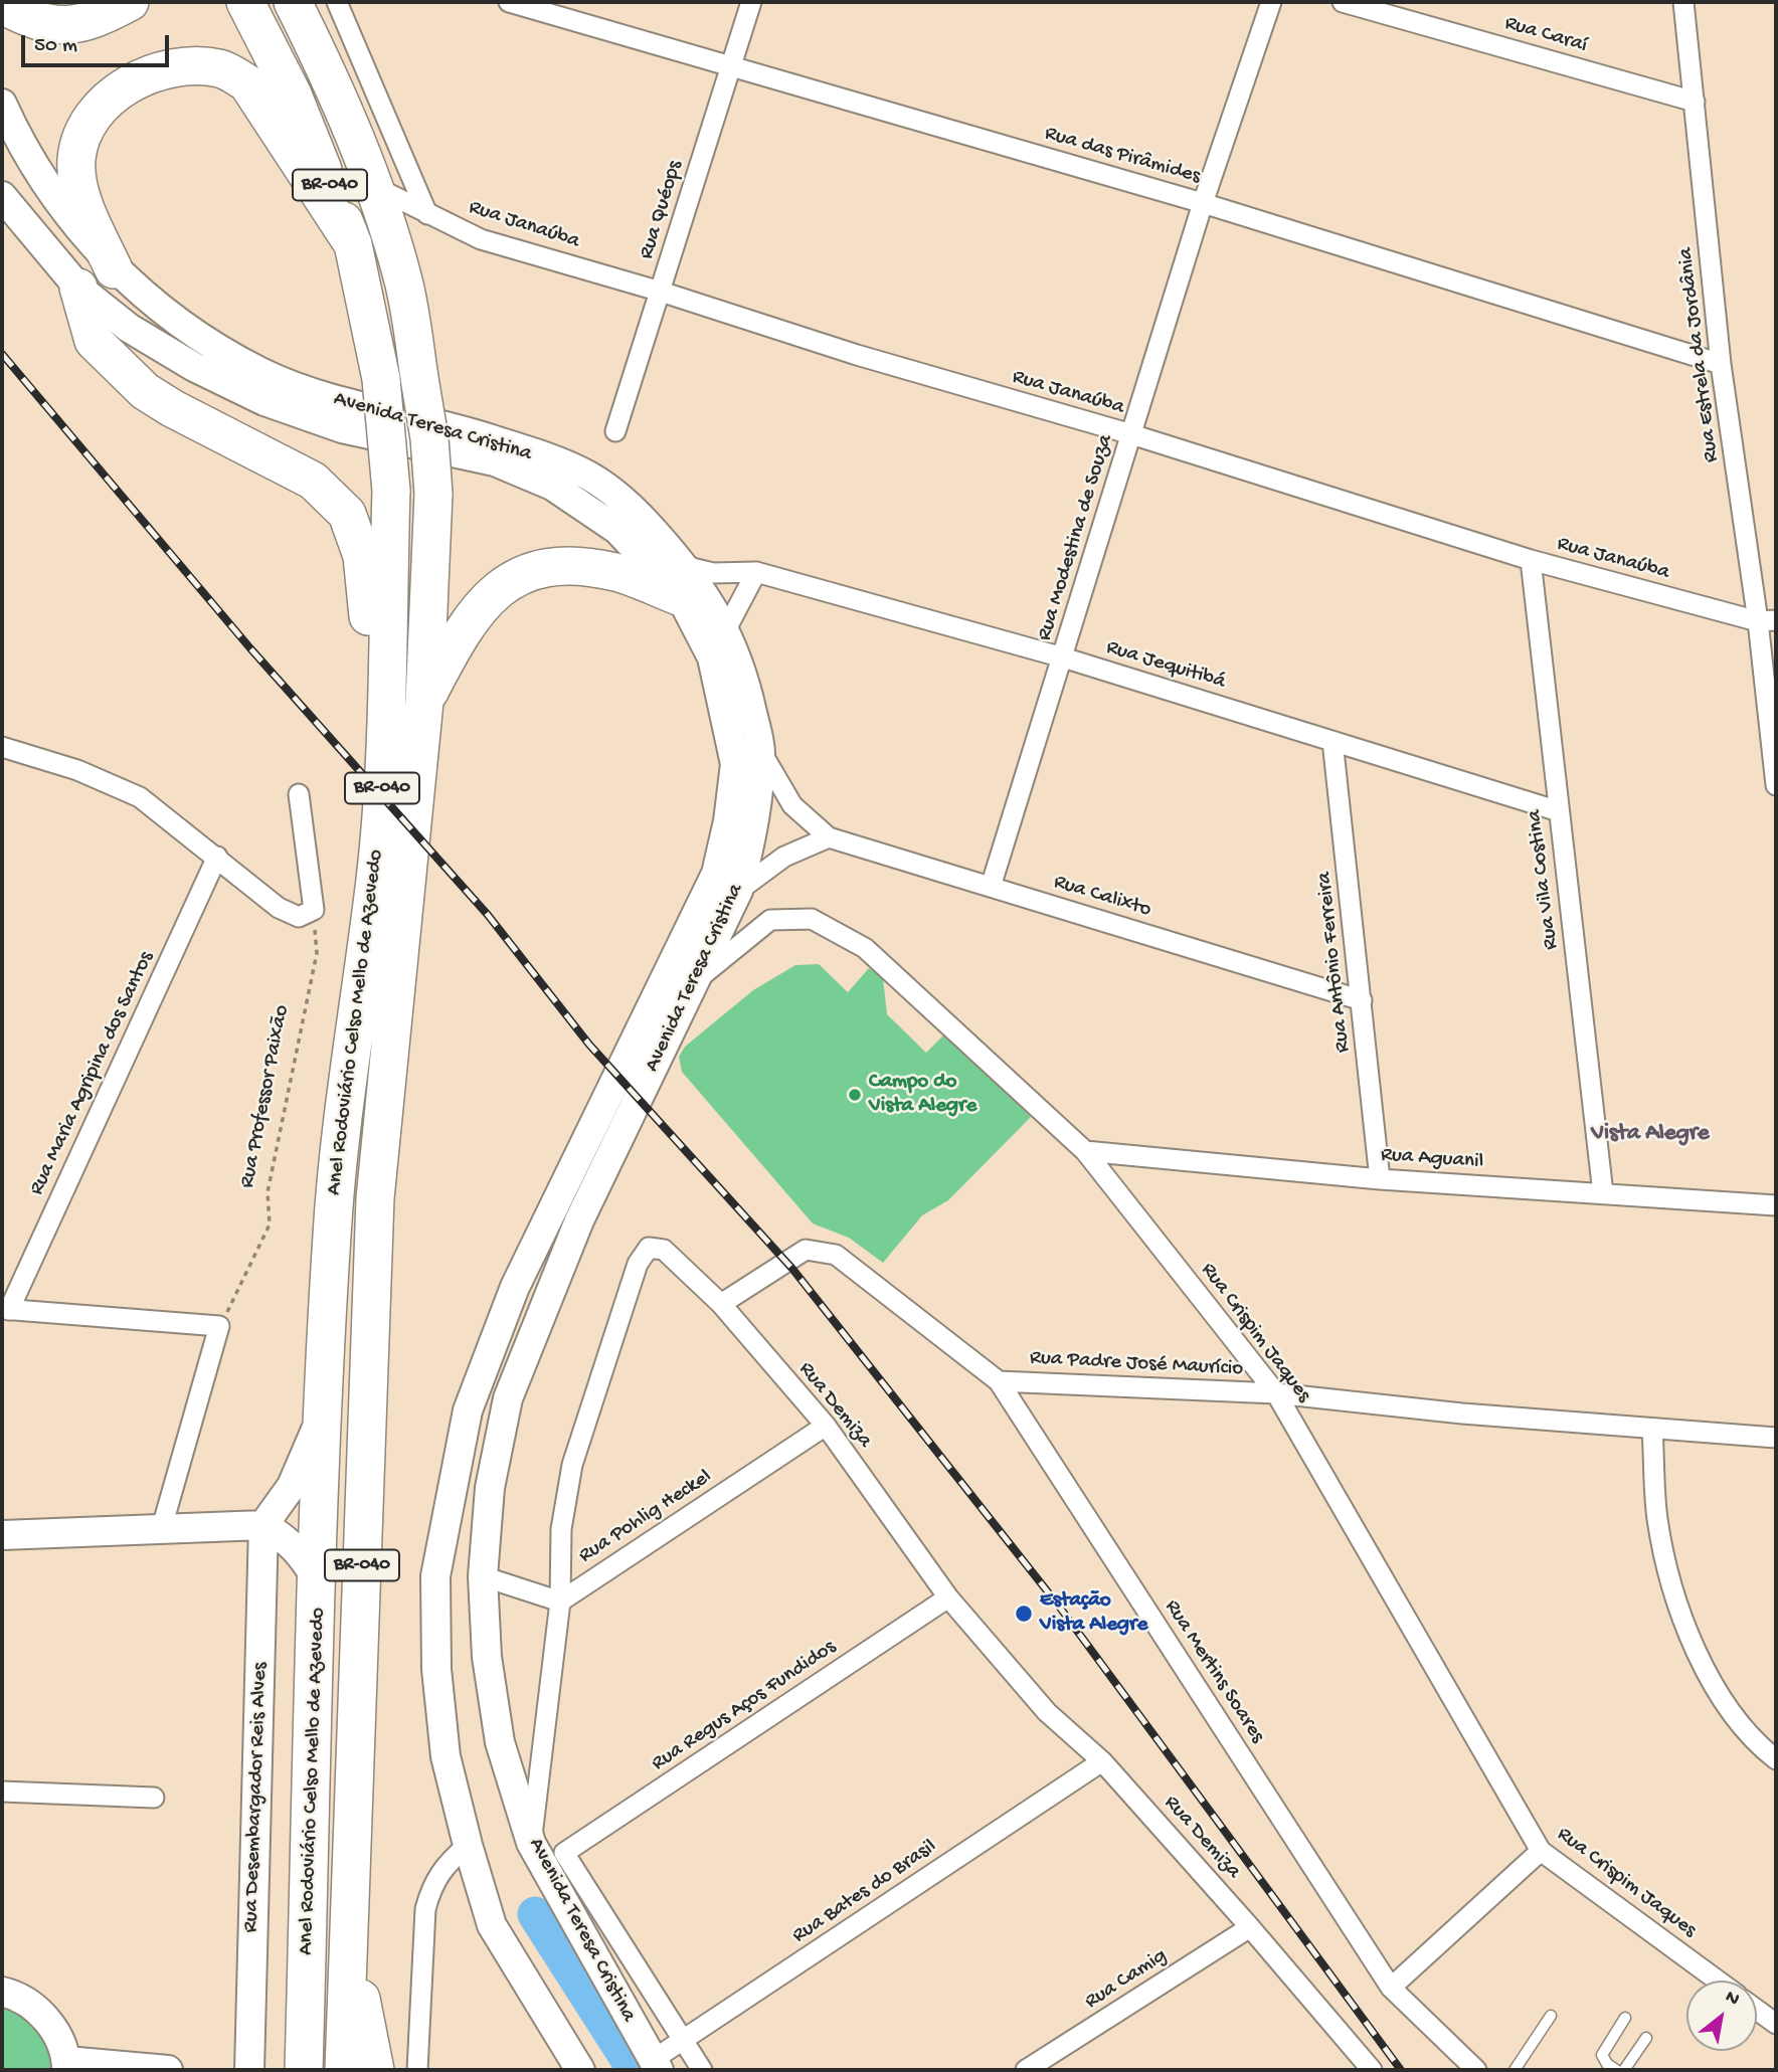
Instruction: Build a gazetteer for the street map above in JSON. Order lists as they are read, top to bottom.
{
  "streets": {
    "highway": ["BR-040", "Anel Rodoviário Celso Mello de Azevedo"],
    "main road": ["Avenida Teresa Cristina", "Rua Desembargador Reis Alves"],
    "street": [
      "Rua Caraí",
      "Rua das Pirâmides",
      "Rua Quéops",
      "Rua Janaúba",
      "Rua Estrela da Jordânia",
      "Rua Modestina de Souza",
      "Rua Jequitibá",
      "Rua Vila Costina",
      "Rua Calixto",
      "Rua Antônio Ferreira",
      "Rua Maria Agripina dos Santos",
      "Rua Aguanil",
      "Rua Crispim Jaques",
      "Rua Padre José Maurício",
      "Rua Demiza",
      "Rua Pohlig Heckel",
      "Rua Mertins Soares",
      "Rua Regus Aços Fundidos",
      "Rua Bates do Brasil",
      "Rua Camig"
    ],
    "path": ["Rua Professor Paixão"]
  },
  "crossings": [
    ["Rua Caraí", "Rua Estrela da Jordânia"],
    ["Rua das Pirâmides", "Rua Quéops"],
    ["Rua das Pirâmides", "Rua Estrela da Jordânia"],
    ["Rua das Pirâmides", "Rua Modestina de Souza"],
    ["Rua Quéops", "Rua Janaúba"],
    ["Rua Janaúba", "Rua Estrela da Jordânia"],
    ["Rua Janaúba", "Rua Modestina de Souza"],
    ["Rua Janaúba", "Rua Vila Costina"],
    ["Rua Janaúba", "Anel Rodoviário Celso Mello de Azevedo"],
    ["Avenida Teresa Cristina", "Rua Jequitibá"],
    ["Avenida Teresa Cristina", "Rua Calixto"],
    ["Avenida Teresa Cristina", "Rua Crispim Jaques"],
    ["Avenida Teresa Cristina", "Rua Demiza"],
    ["Avenida Teresa Cristina", "Rua Bates do Brasil"],
    ["Rua Modestina de Souza", "Rua Jequitibá"],
    ["Rua Modestina de Souza", "Rua Calixto"],
    ["Rua Jequitibá", "Rua Vila Costina"],
    ["Rua Jequitibá", "Rua Antônio Ferreira"],
    ["Rua Vila Costina", "Rua Aguanil"],
    ["Rua Calixto", "Rua Antônio Ferreira"],
    ["Rua Antônio Ferreira", "Rua Aguanil"],
    ["Rua Aguanil", "Rua Crispim Jaques"],
    ["Rua Crispim Jaques", "Rua Padre José Maurício"],
    ["Rua Padre José Maurício", "Rua Mertins Soares"],
    ["Rua Demiza", "Rua Pohlig Heckel"],
    ["Rua Demiza", "Rua Regus Aços Fundidos"],
    ["Rua Demiza", "Rua Bates do Brasil"],
    ["Rua Demiza", "Rua Camig"],
    ["Rua Regus Aços Fundidos", "Rua Bates do Brasil"]
  ],
  "districts": ["Vista Alegre"],
  "places": ["Campo do Vista Alegre", "Estação Vista Alegre"],
  "scale_bar": "50 m",
  "north": "top right"
}
